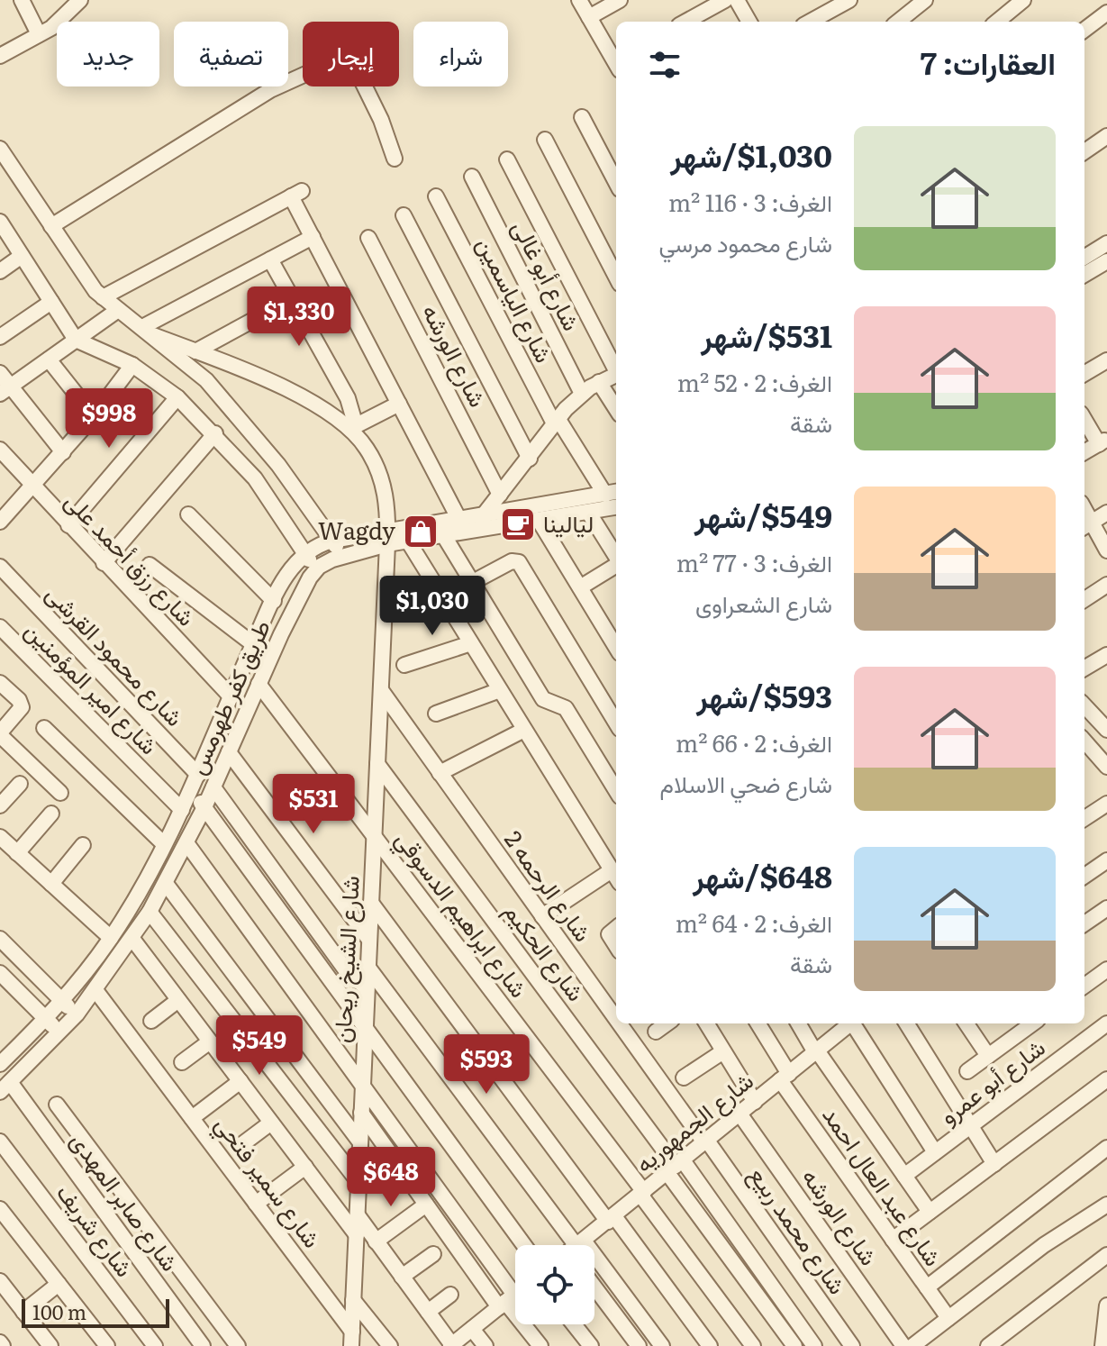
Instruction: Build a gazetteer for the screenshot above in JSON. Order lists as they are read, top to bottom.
{
  "streets": {
    "street": [
      "شارع أبو غالى",
      "شارع الياسمين",
      "شارع الورشه",
      "شارع رزق أحمد على",
      "شارع محمود القرشى",
      "شارع امير المؤمنين",
      "طريق كفر طهرمس",
      "شارع الرحمه 2",
      "شارع ابراهيم الدسوقي",
      "شارع الحكيم",
      "شارع الشيخ ريحان",
      "شارع أبو عمرو",
      "شارع الجمهوريه",
      "شارع سمير فتحي",
      "شارع عبد العال احمد",
      "شارع صابر المهدى",
      "شارع شريف",
      "شارع محمد ربيع"
    ]
  },
  "crossings": [
    ["شارع الياسمين", "طريق كفر طهرمس"],
    ["شارع الورشه", "شارع الجمهوريه"],
    ["شارع رزق أحمد على", "طريق كفر طهرمس"],
    ["شارع محمود القرشى", "طريق كفر طهرمس"],
    ["شارع امير المؤمنين", "طريق كفر طهرمس"],
    ["طريق كفر طهرمس", "شارع ابراهيم الدسوقي"],
    ["طريق كفر طهرمس", "شارع الشيخ ريحان"],
    ["طريق كفر طهرمس", "شارع سمير فتحي"],
    ["طريق كفر طهرمس", "شارع صابر المهدى"],
    ["شارع الرحمه 2", "شارع الشيخ ريحان"],
    ["شارع الرحمه 2", "شارع الجمهوريه"],
    ["شارع الرحمه 2", "شارع محمد ربيع"],
    ["شارع ابراهيم الدسوقي", "شارع الشيخ ريحان"],
    ["شارع ابراهيم الدسوقي", "شارع الجمهوريه"],
    ["شارع الحكيم", "شارع الشيخ ريحان"],
    ["شارع الحكيم", "شارع الجمهوريه"],
    ["شارع الشيخ ريحان", "شارع سمير فتحي"],
    ["شارع الجمهوريه", "شارع عبد العال احمد"],
    ["شارع الجمهوريه", "شارع محمد ربيع"]
  ],
  "places": {
    "cafe": ["ليالينا"],
    "shop": ["Wagdy"]
  },
  "scale_bar": "100 m",
  "page": {
    "chip": [
      "شراء",
      "إيجار",
      "تصفية",
      "جديد"
    ],
    "heading": "العقارات: 7",
    "list": [
      {
        "name": "$1,030/شهر",
        "note": "الغرف: 3 · 116 m² · شارع محمود مرسي"
      },
      {
        "name": "$531/شهر",
        "note": "الغرف: 2 · 52 m² · شقة"
      },
      {
        "name": "$549/شهر",
        "note": "الغرف: 3 · 77 m² · شارع الشعراوى"
      },
      {
        "name": "$593/شهر",
        "note": "الغرف: 2 · 66 m² · شارع ضحي الاسلام"
      },
      {
        "name": "$648/شهر",
        "note": "الغرف: 2 · 64 m² · شقة"
      }
    ],
    "price": [
      "$1,330",
      "$998",
      "$1,030",
      "$531",
      "$549",
      "$593",
      "$648"
    ],
    "scale": "100 m"
  }
}
